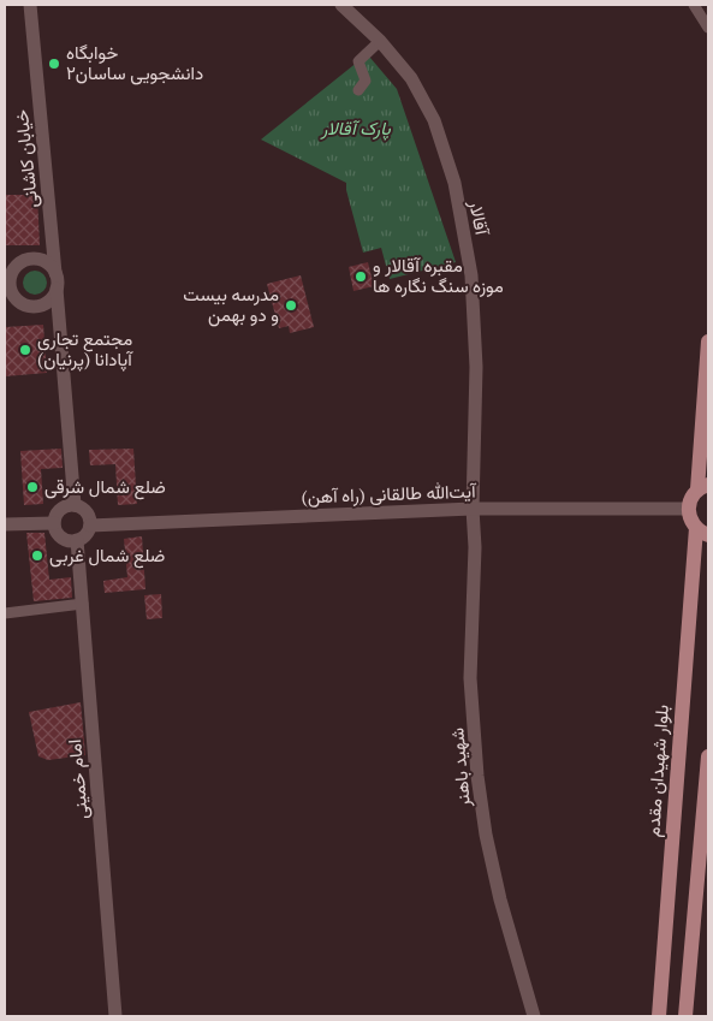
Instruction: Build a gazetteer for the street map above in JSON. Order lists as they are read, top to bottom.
{
  "streets": {
    "main road": ["بلوار شهیدان مقدم"],
    "street": [
      "خیابان کاشانی",
      "آقالار",
      "(راه آهن) آیت‌الله طالقانی",
      "شهید باهنر",
      "امام خمینی"
    ]
  },
  "crossings": [
    ["آقالار", "(راه آهن) آیت‌الله طالقانی"],
    ["آقالار", "شهید باهنر"],
    ["(راه آهن) آیت‌الله طالقانی", "شهید باهنر"],
    ["(راه آهن) آیت‌الله طالقانی", "امام خمینی"]
  ],
  "parks": ["پارک آقالار"],
  "places": [
    "خوابگاه دانشجویی ساسان۲",
    "مقبره آقالار و موزه سنگ نگاره ها",
    "مدرسه بیست و دو بهمن",
    "مجتمع تجاری آپادانا (پرنیان)",
    "ضلع شمال شرقی",
    "ضلع شمال غربی"
  ]
}
